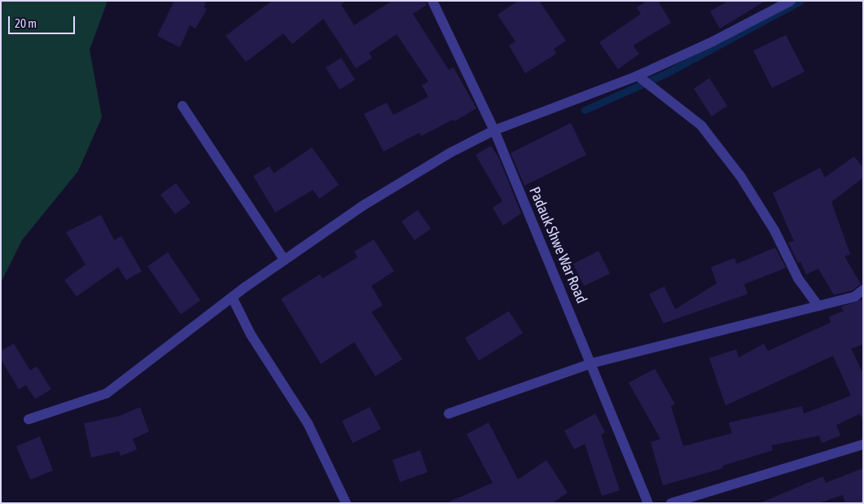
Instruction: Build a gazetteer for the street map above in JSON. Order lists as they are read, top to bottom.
{
  "streets": {
    "street": ["Padauk Shwe War Road"]
  },
  "scale_bar": "20 m"
}
